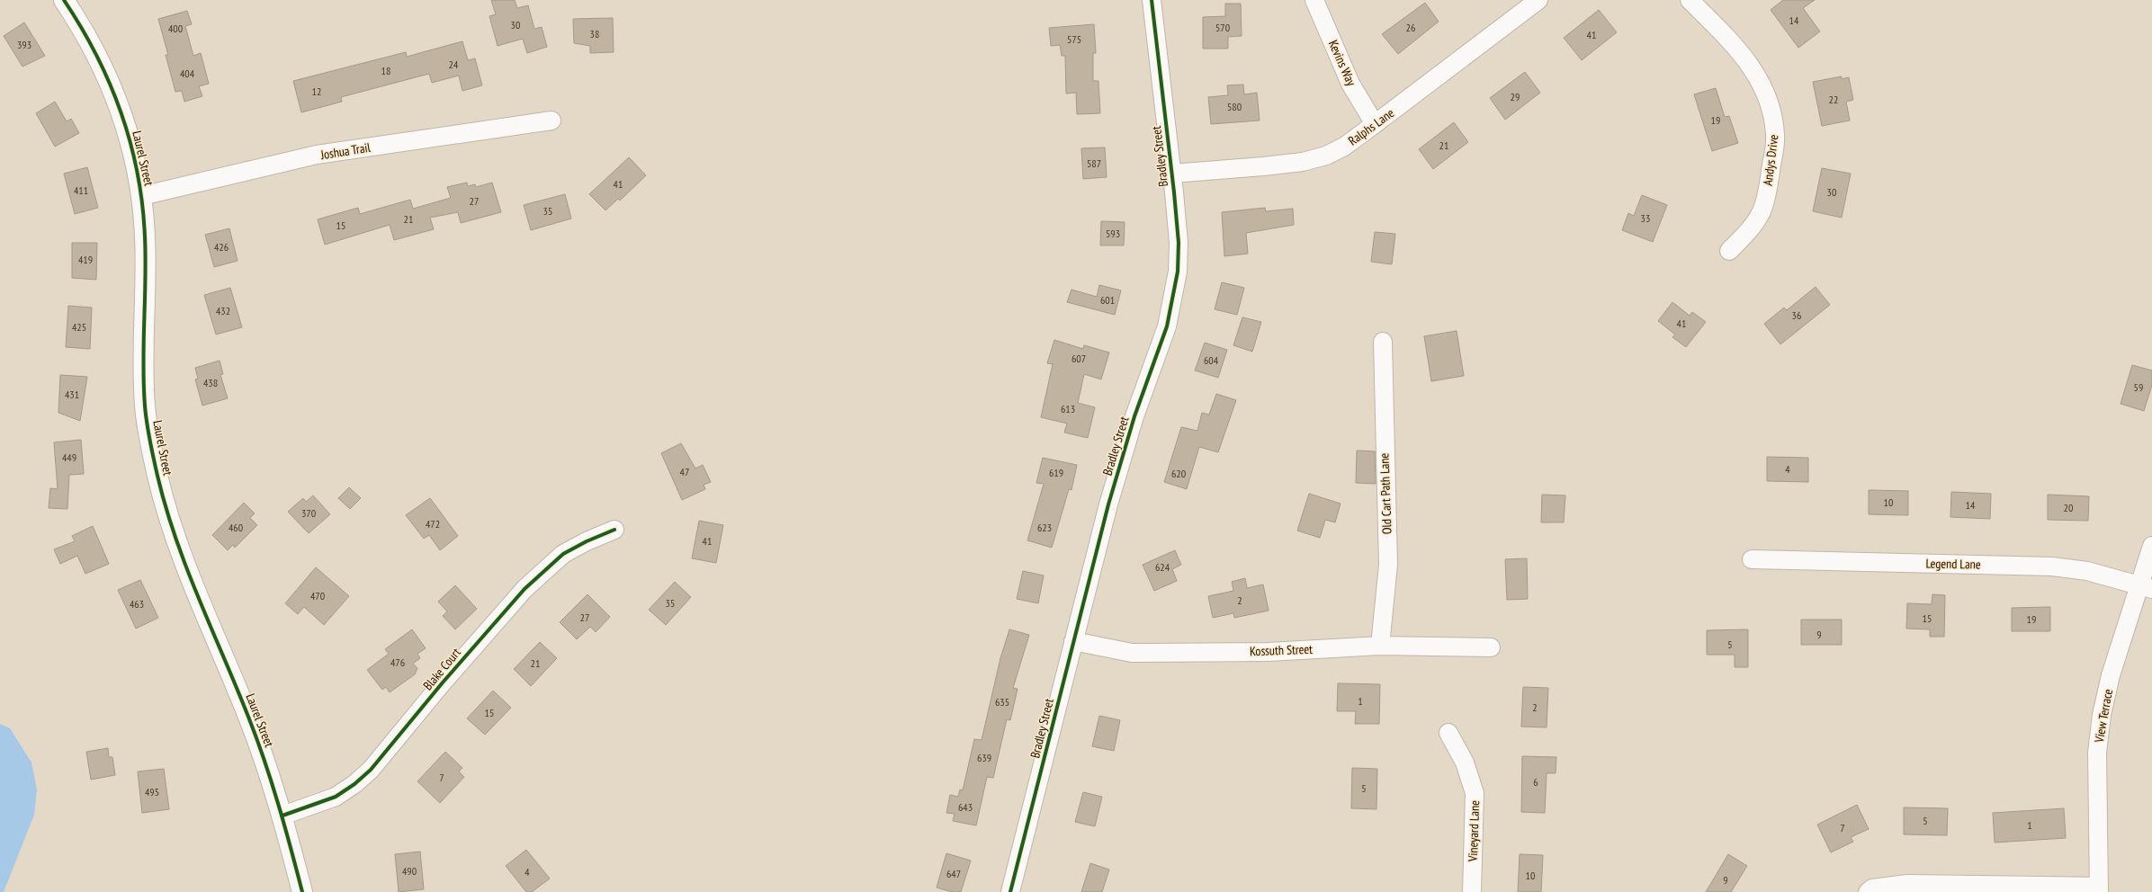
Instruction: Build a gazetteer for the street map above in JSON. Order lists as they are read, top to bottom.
{
  "streets": {
    "street": [
      "Kevins Way",
      "Ralphs Lane",
      "Joshua Trail",
      "Bradley Street",
      "Laurel Street",
      "Andys Drive",
      "Old Cart Path Lane",
      "Legend Lane",
      "Kossuth Street",
      "Blake Court",
      "View Terrace",
      "Vineyard Lane"
    ]
  },
  "crossings": [
    ["Kevins Way", "Ralphs Lane"],
    ["Ralphs Lane", "Bradley Street"],
    ["Joshua Trail", "Laurel Street"],
    ["Bradley Street", "Kossuth Street"],
    ["Laurel Street", "Blake Court"],
    ["Old Cart Path Lane", "Kossuth Street"],
    ["Legend Lane", "View Terrace"]
  ],
  "house_numbers": [
    "14",
    "30",
    "570",
    "26",
    "400",
    "38",
    "41",
    "575",
    "393",
    "24",
    "18",
    "404",
    "12",
    "29",
    "22",
    "580",
    "19",
    "21",
    "587",
    "41",
    "411",
    "30",
    "27",
    "35",
    "33",
    "21",
    "15",
    "593",
    "426",
    "419",
    "601",
    "432",
    "36",
    "41",
    "425",
    "607",
    "604",
    "438",
    "59",
    "431",
    "613",
    "449",
    "4",
    "47",
    "619",
    "620",
    "10",
    "14",
    "20",
    "370",
    "472",
    "460",
    "623",
    "41",
    "624",
    "470",
    "2",
    "35",
    "463",
    "27",
    "15",
    "19",
    "9",
    "5",
    "476",
    "21",
    "1",
    "635",
    "2",
    "15",
    "639",
    "7",
    "6",
    "5",
    "495",
    "643",
    "5",
    "1",
    "7",
    "490",
    "4",
    "647",
    "10",
    "9"
  ]
}
